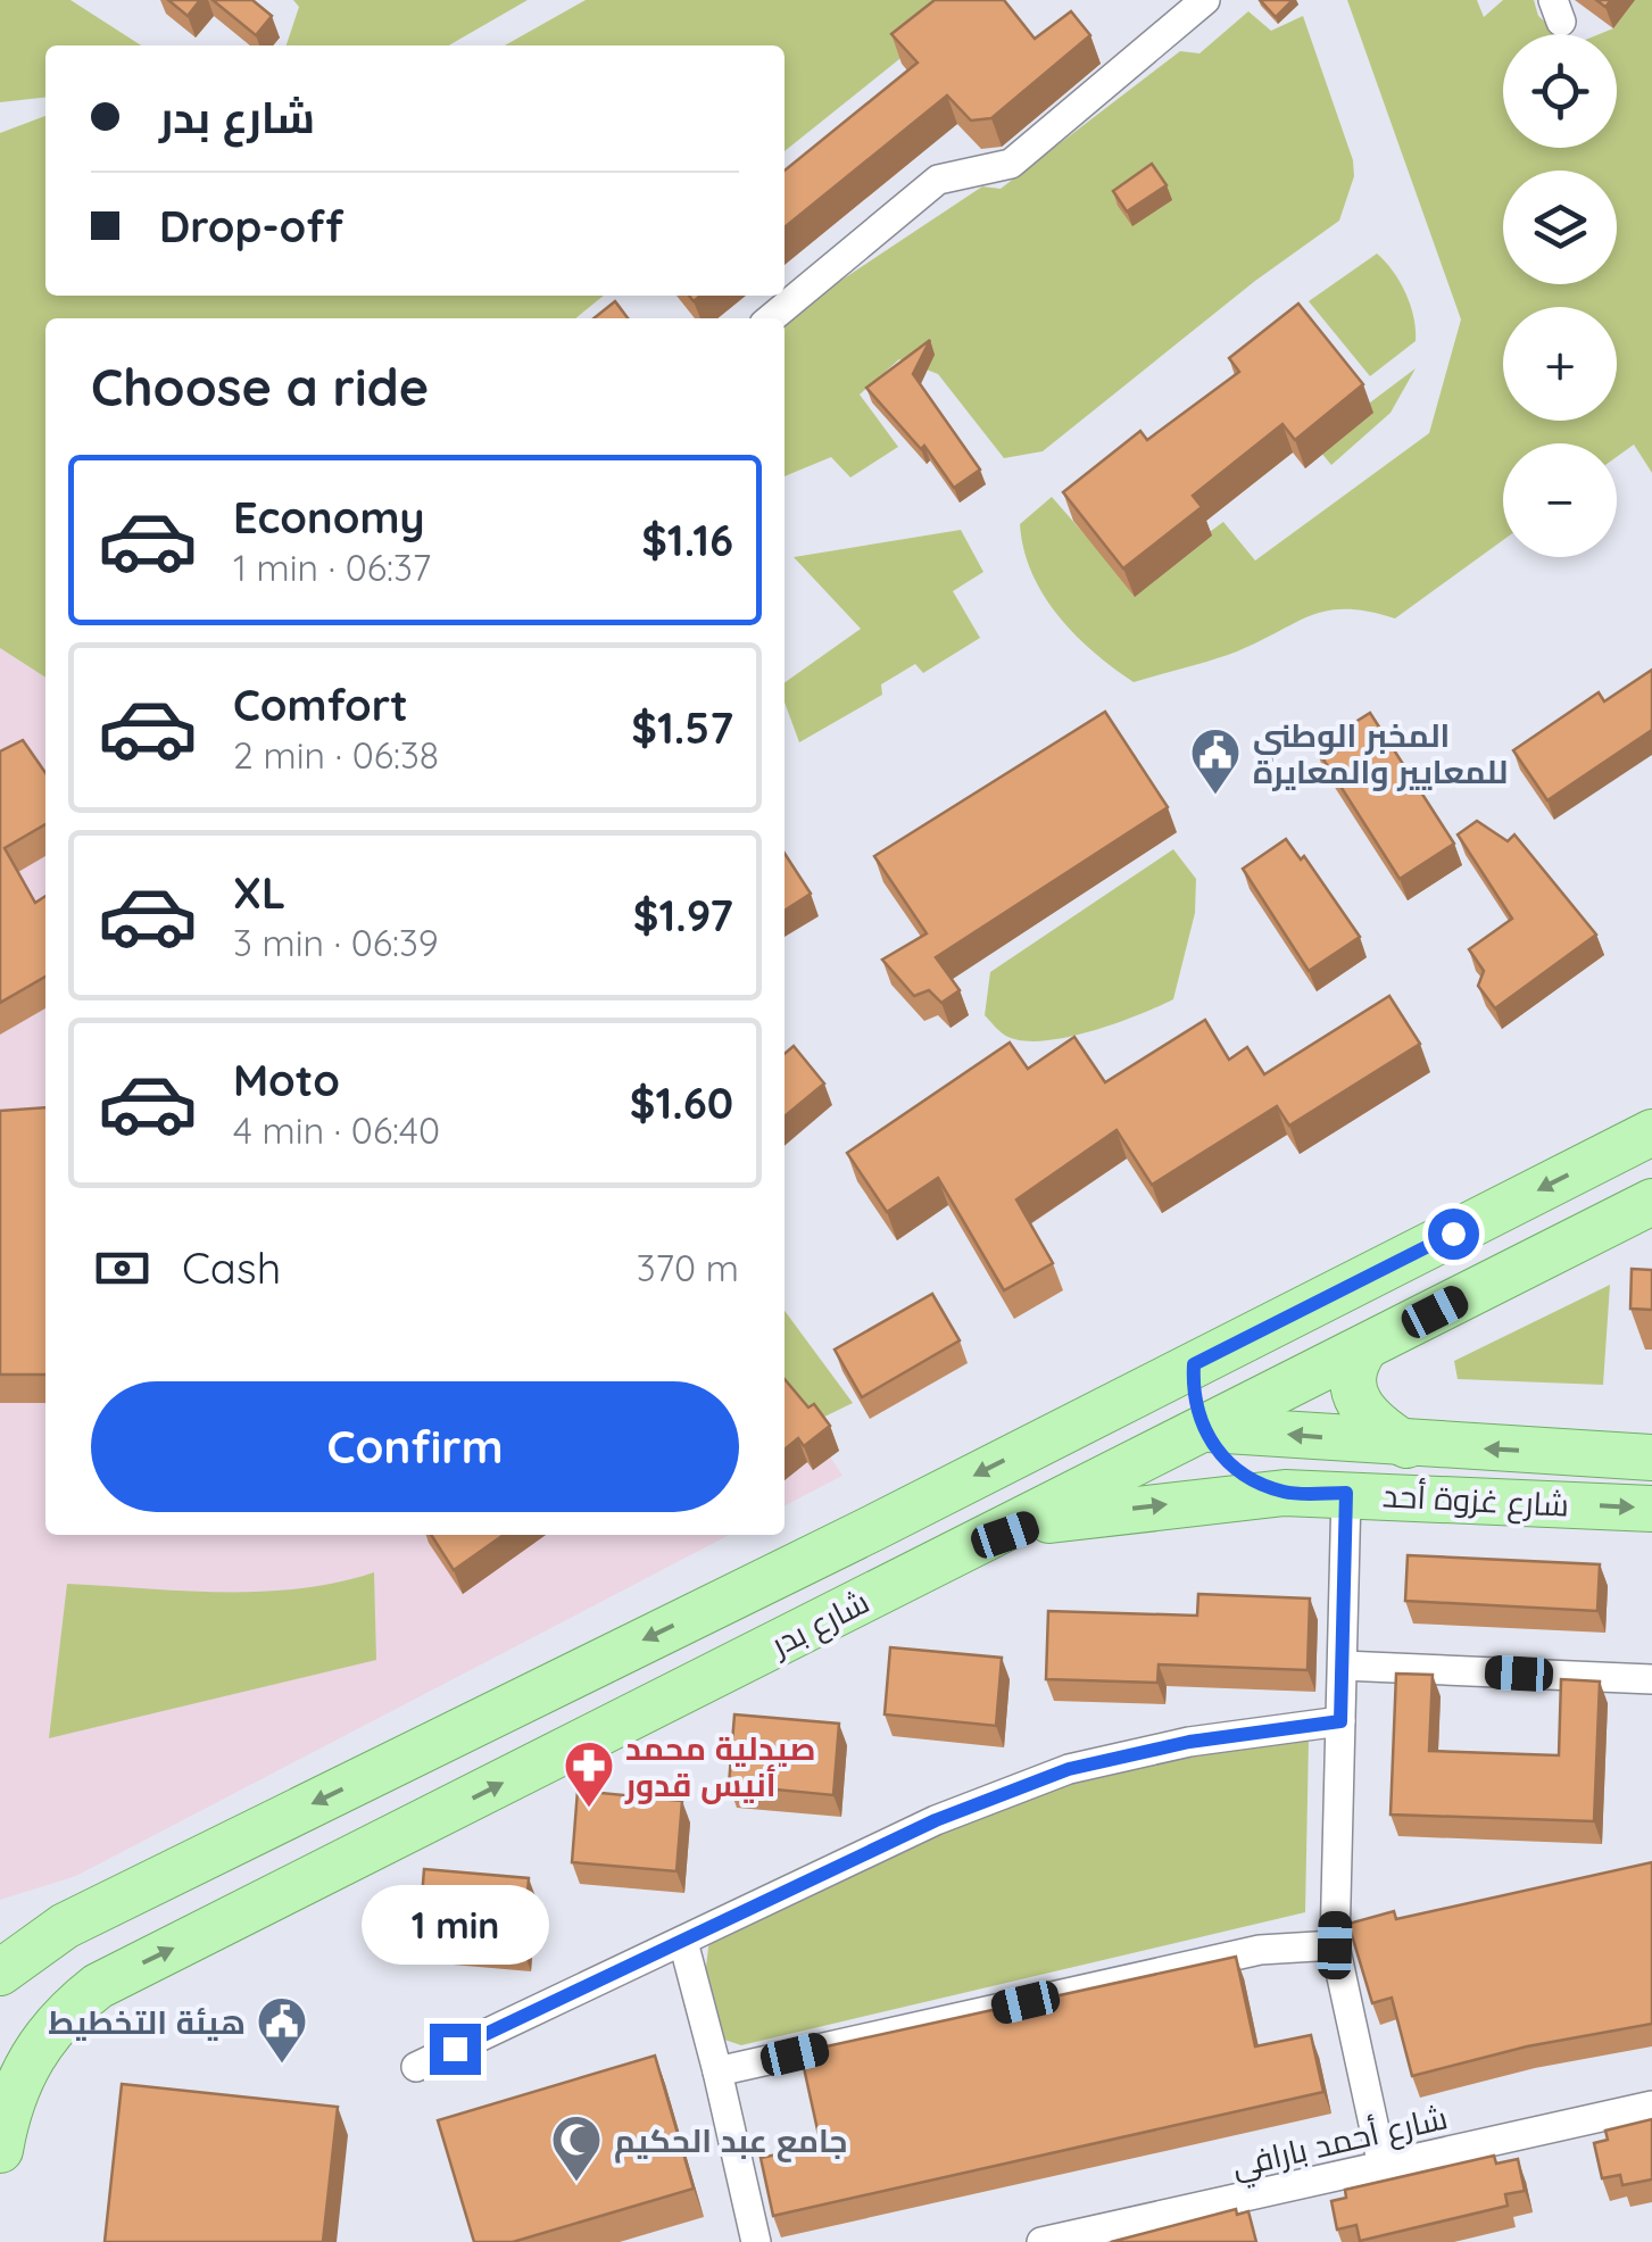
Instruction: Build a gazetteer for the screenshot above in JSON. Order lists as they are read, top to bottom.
{
  "streets": {
    "main road": ["شارع غزوة أحد", "شارع بدر"],
    "street": ["شارع أحمد بارافي"]
  },
  "crossings": [
    ["شارع غزوة أحد", "شارع بدر"]
  ],
  "places": {
    "public building": ["المخبر الوطني للمعايير والمعايرة", "هيئة التخطيط"],
    "pharmacy": ["صيدلية محمد أنيس قدور"],
    "mosque": ["جامع عبد الحكيم"]
  },
  "page": {
    "map_buttons": ["+", "−"],
    "banner": ["شارع بدر", "Drop-off"],
    "heading": "Choose a ride",
    "list": [
      {
        "name": "Economy",
        "note": "1 min · 06:37",
        "value": "$1.16"
      },
      {
        "name": "Comfort",
        "note": "2 min · 06:38",
        "value": "$1.57"
      },
      {
        "name": "XL",
        "note": "3 min · 06:39",
        "value": "$1.97"
      },
      {
        "name": "Moto",
        "note": "4 min · 06:40",
        "value": "$1.60"
      }
    ],
    "pay": ["Cash", "370 m"],
    "buttons": "Confirm",
    "bubble": "1 min"
  }
}
